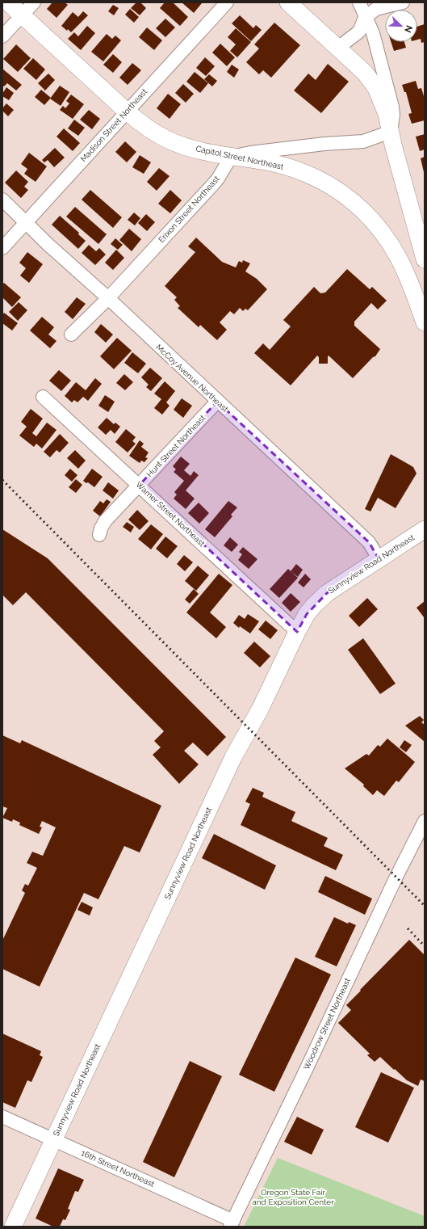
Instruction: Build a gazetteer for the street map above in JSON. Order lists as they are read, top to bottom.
{
  "streets": {
    "main road": ["Capitol Street Northeast", "Sunnyview Road Northeast"],
    "street": [
      "Madison Street Northeast",
      "Erixon Street Northeast",
      "McCoy Avenue Northeast",
      "Hunt Street Northeast",
      "Warner Street Northeast",
      "Woodrow Street Northeast",
      "16th Street Northeast"
    ]
  },
  "crossings": [
    ["Madison Street Northeast", "Capitol Street Northeast"],
    ["Madison Street Northeast", "McCoy Avenue Northeast"],
    ["Capitol Street Northeast", "Erixon Street Northeast"],
    ["Erixon Street Northeast", "McCoy Avenue Northeast"],
    ["McCoy Avenue Northeast", "Hunt Street Northeast"],
    ["McCoy Avenue Northeast", "Sunnyview Road Northeast"],
    ["Hunt Street Northeast", "Warner Street Northeast"],
    ["Warner Street Northeast", "Sunnyview Road Northeast"],
    ["Sunnyview Road Northeast", "16th Street Northeast"],
    ["Woodrow Street Northeast", "16th Street Northeast"]
  ],
  "parks": ["Oregon State Fair and Exposition Center"],
  "north": "bottom right"
}
